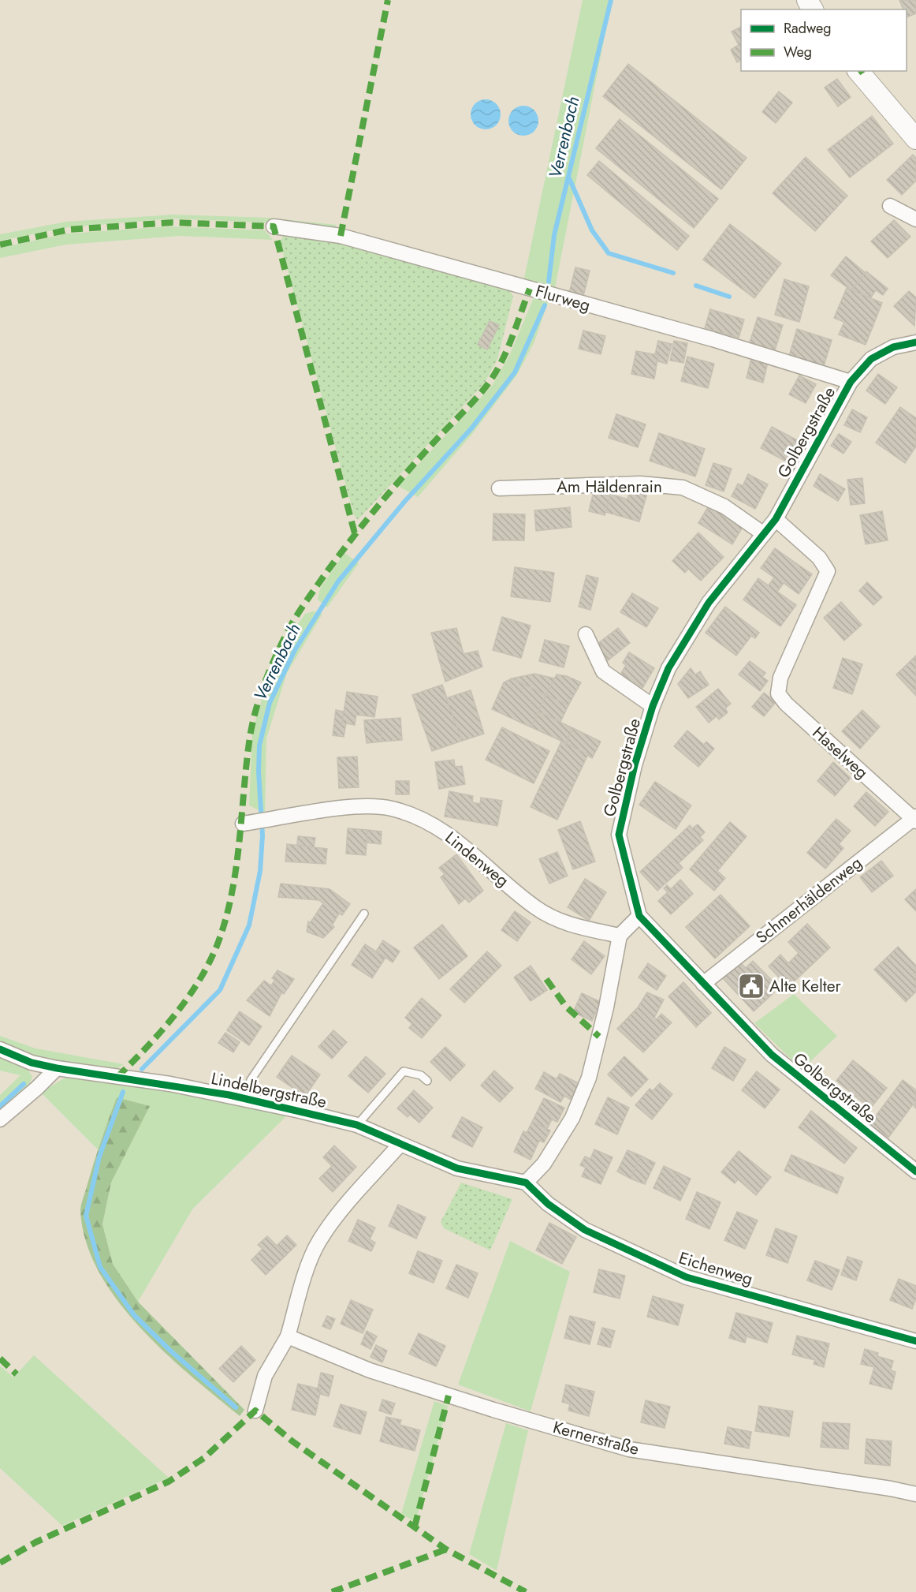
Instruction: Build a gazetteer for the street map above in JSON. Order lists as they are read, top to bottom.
{
  "streets": {
    "street": [
      "Flurweg",
      "Golbergstraße",
      "Am Häldenrain",
      "Haselweg",
      "Lindenweg",
      "Schmerhäldenweg",
      "Lindelbergstraße",
      "Eichenweg",
      "Kernerstraße"
    ]
  },
  "crossings": [
    ["Flurweg", "Golbergstraße"],
    ["Golbergstraße", "Am Häldenrain"],
    ["Golbergstraße", "Haselweg"],
    ["Golbergstraße", "Schmerhäldenweg"],
    ["Haselweg", "Schmerhäldenweg"],
    ["Lindelbergstraße", "Eichenweg"]
  ],
  "water": ["Verrenbach"],
  "places": {
    "public building": ["Alte Kelter"]
  },
  "legend": ["Radweg", "Weg"]
}
